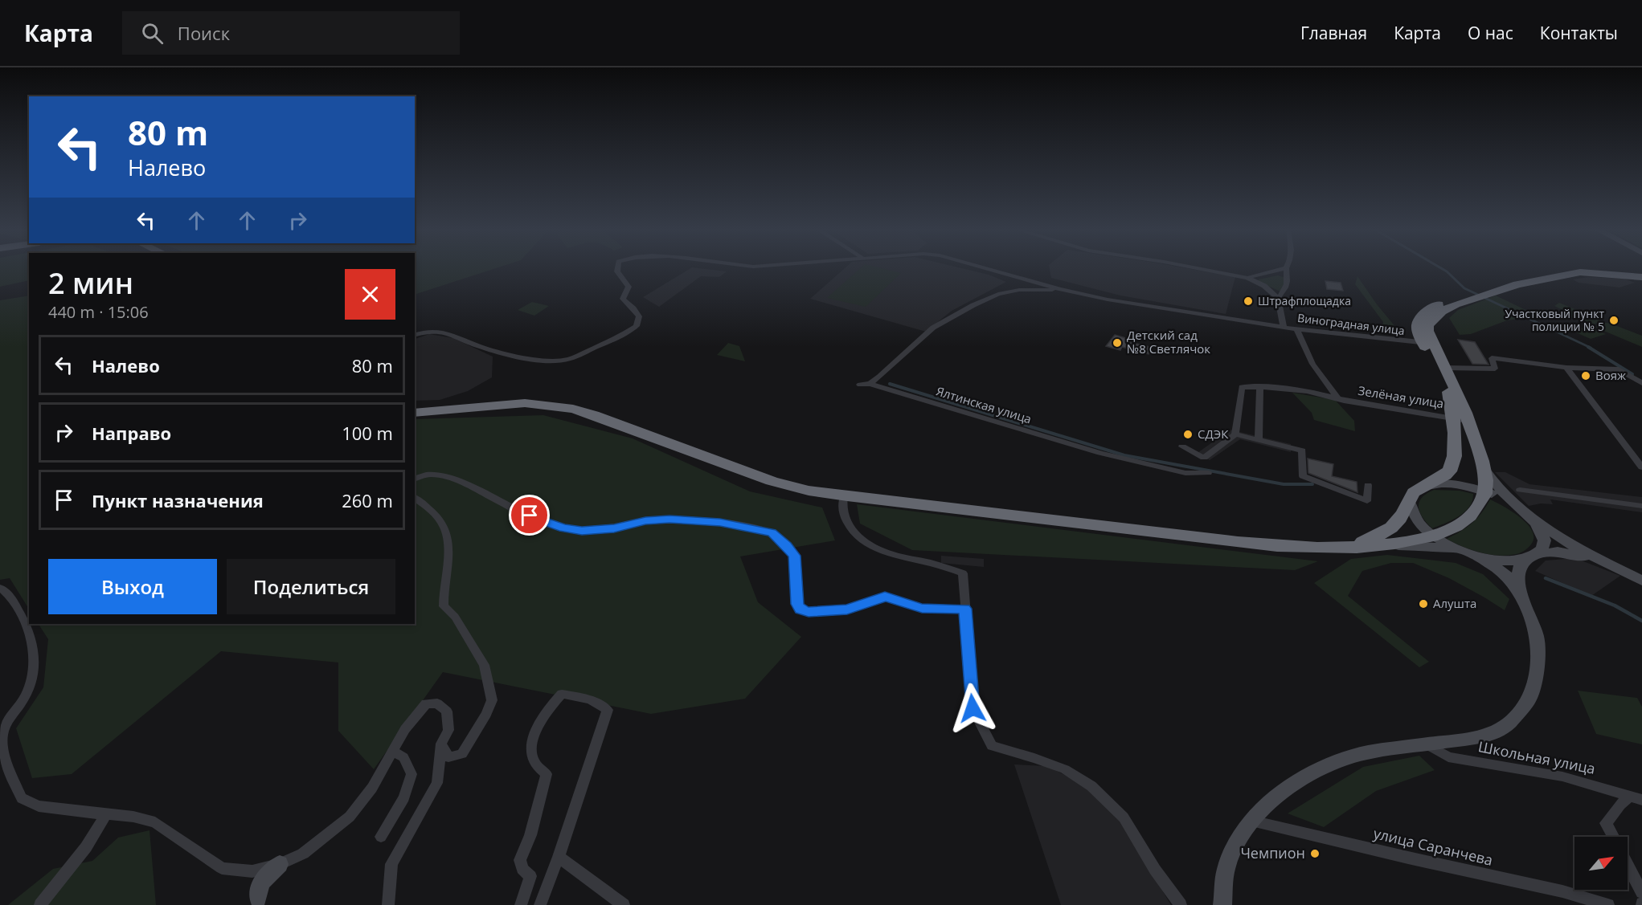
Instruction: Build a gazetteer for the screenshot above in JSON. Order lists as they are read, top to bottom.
{
  "streets": {
    "street": [
      "Виноградная улица",
      "Зелёная улица",
      "Ялтинская улица",
      "Школьная улица",
      "улица Саранчева"
    ]
  },
  "places": [
    "Штрафплощадка",
    "Участковый пункт полиции № 5",
    "Детский сад №8 Светлячок",
    "Вояж",
    "СДЭК",
    "Алушта",
    "Чемпион"
  ],
  "north": "top right",
  "page": {
    "header": "Карта",
    "search": "Поиск",
    "nav": [
      "Главная",
      "Карта",
      "О нас",
      "Контакты"
    ],
    "turn": ["80 m", "Налево"],
    "heading": ["2 мин", "440 m · 15:06"],
    "list": [
      {
        "name": "Налево",
        "value": "80 m"
      },
      {
        "name": "Направо",
        "value": "100 m"
      },
      {
        "name": "Пункт назначения",
        "value": "260 m"
      }
    ],
    "buttons": ["Выход", "Поделиться"]
  }
}
